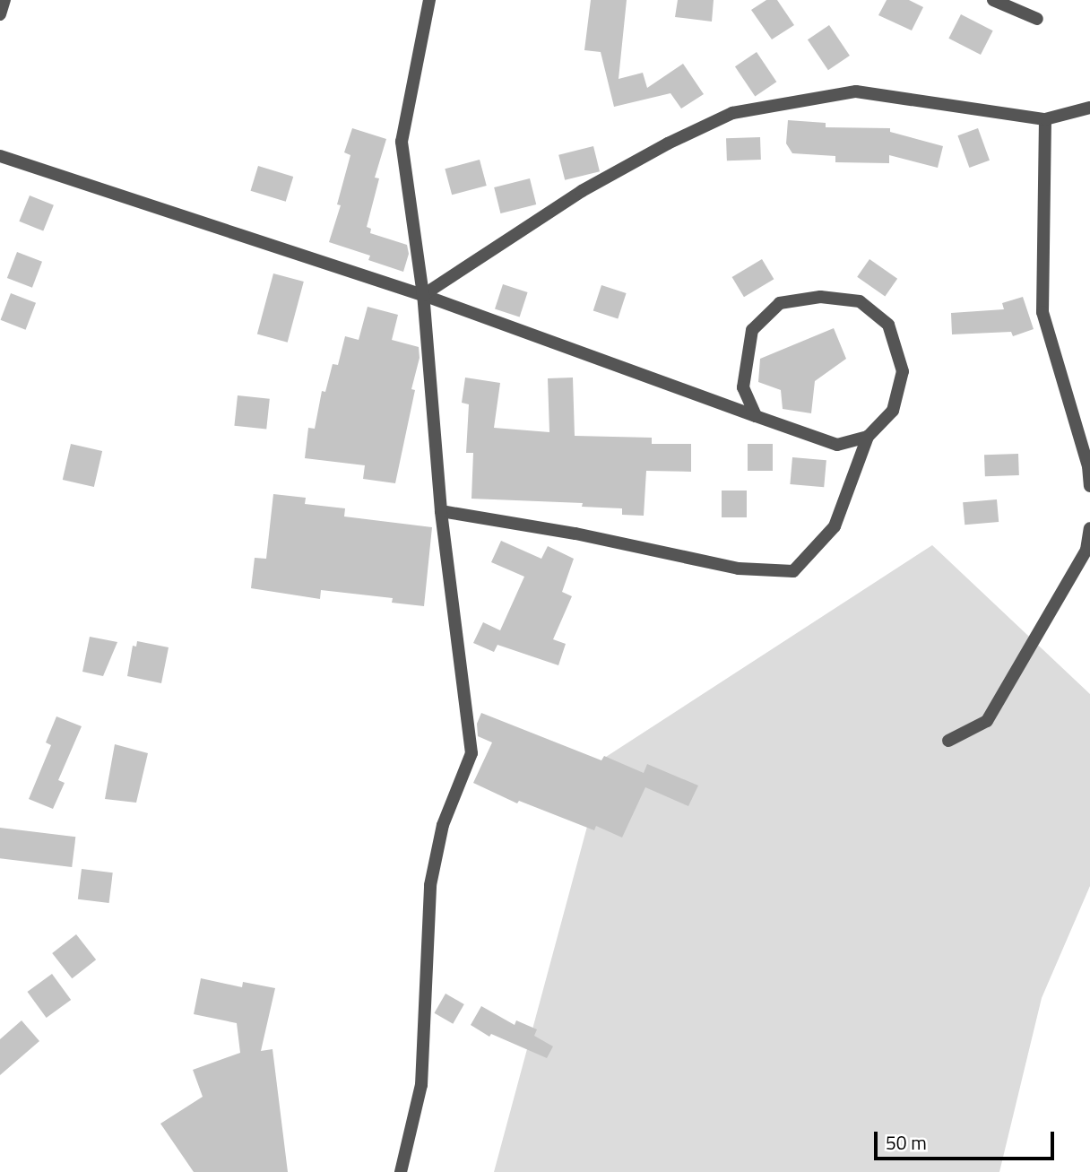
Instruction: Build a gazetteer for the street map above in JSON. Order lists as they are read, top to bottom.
{
  "scale_bar": "50 m"
}
